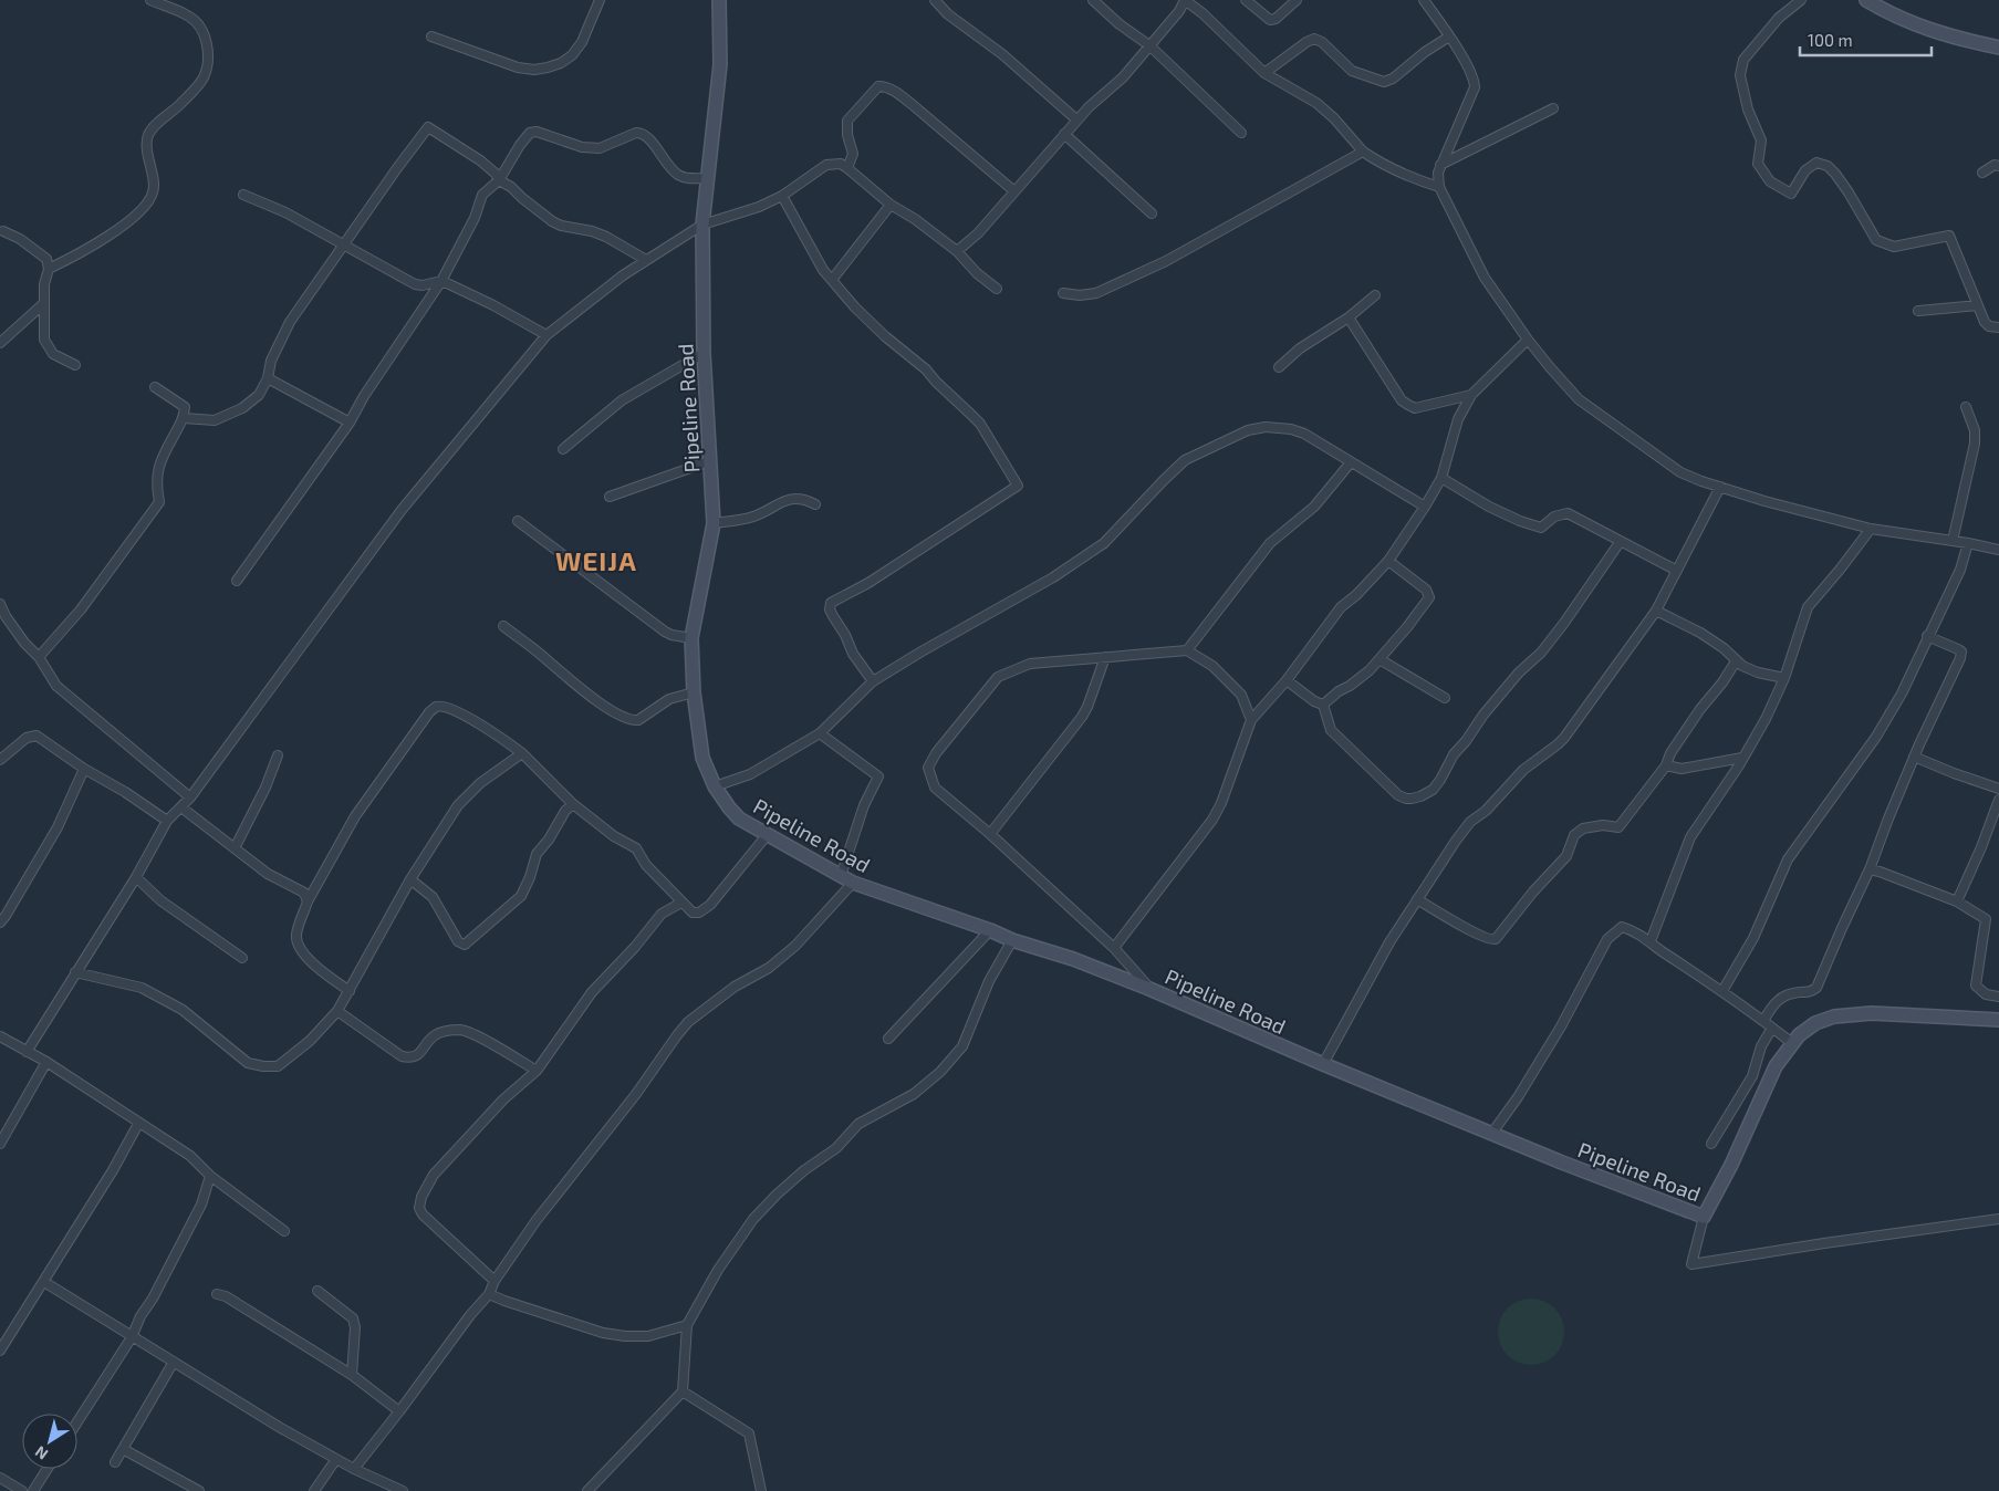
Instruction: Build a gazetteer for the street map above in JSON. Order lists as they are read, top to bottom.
{
  "streets": {
    "street": ["Pipeline Road"]
  },
  "districts": ["WEIJA"],
  "scale_bar": "100 m",
  "north": "bottom left"
}
